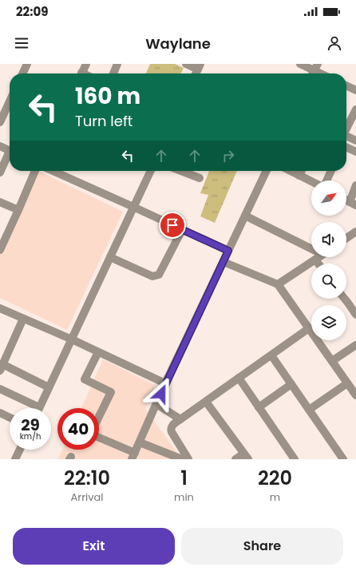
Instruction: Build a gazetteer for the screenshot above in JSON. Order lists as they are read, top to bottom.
{
  "north": "top right",
  "page": {
    "status": "22:09",
    "header": "Waylane",
    "turn": ["160 m", "Turn left"],
    "speed": "29 km/h",
    "limit": "40",
    "eta": [
      "22:10",
      "Arrival",
      "1",
      "min",
      "220",
      "m"
    ],
    "buttons": ["Exit", "Share"]
  }
}
